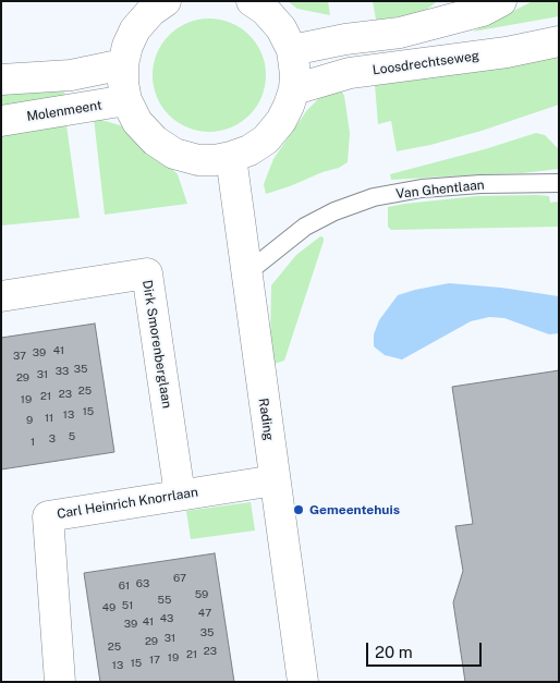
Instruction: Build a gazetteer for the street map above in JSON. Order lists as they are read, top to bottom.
{
  "streets": {
    "main road": [
      "Loosdrechtseweg",
      "Molenmeent",
      "Dirk Smorenberglaan",
      "Rading",
      "Carl Heinrich Knorrlaan"
    ],
    "lane": ["Van Ghentlaan"]
  },
  "crossings": [
    ["Van Ghentlaan", "Rading"],
    ["Dirk Smorenberglaan", "Carl Heinrich Knorrlaan"],
    ["Rading", "Carl Heinrich Knorrlaan"]
  ],
  "places": ["Gemeentehuis"],
  "house_numbers": [
    "41",
    "39",
    "37",
    "35",
    "33",
    "31",
    "29",
    "25",
    "23",
    "21",
    "19",
    "15",
    "13",
    "11",
    "9",
    "5",
    "3",
    "1",
    "67",
    "63",
    "61",
    "59",
    "55",
    "51",
    "49",
    "47",
    "43",
    "41",
    "39",
    "35",
    "31",
    "29",
    "25",
    "23",
    "21",
    "19",
    "17",
    "15",
    "13"
  ],
  "scale_bar": "20 m"
}
